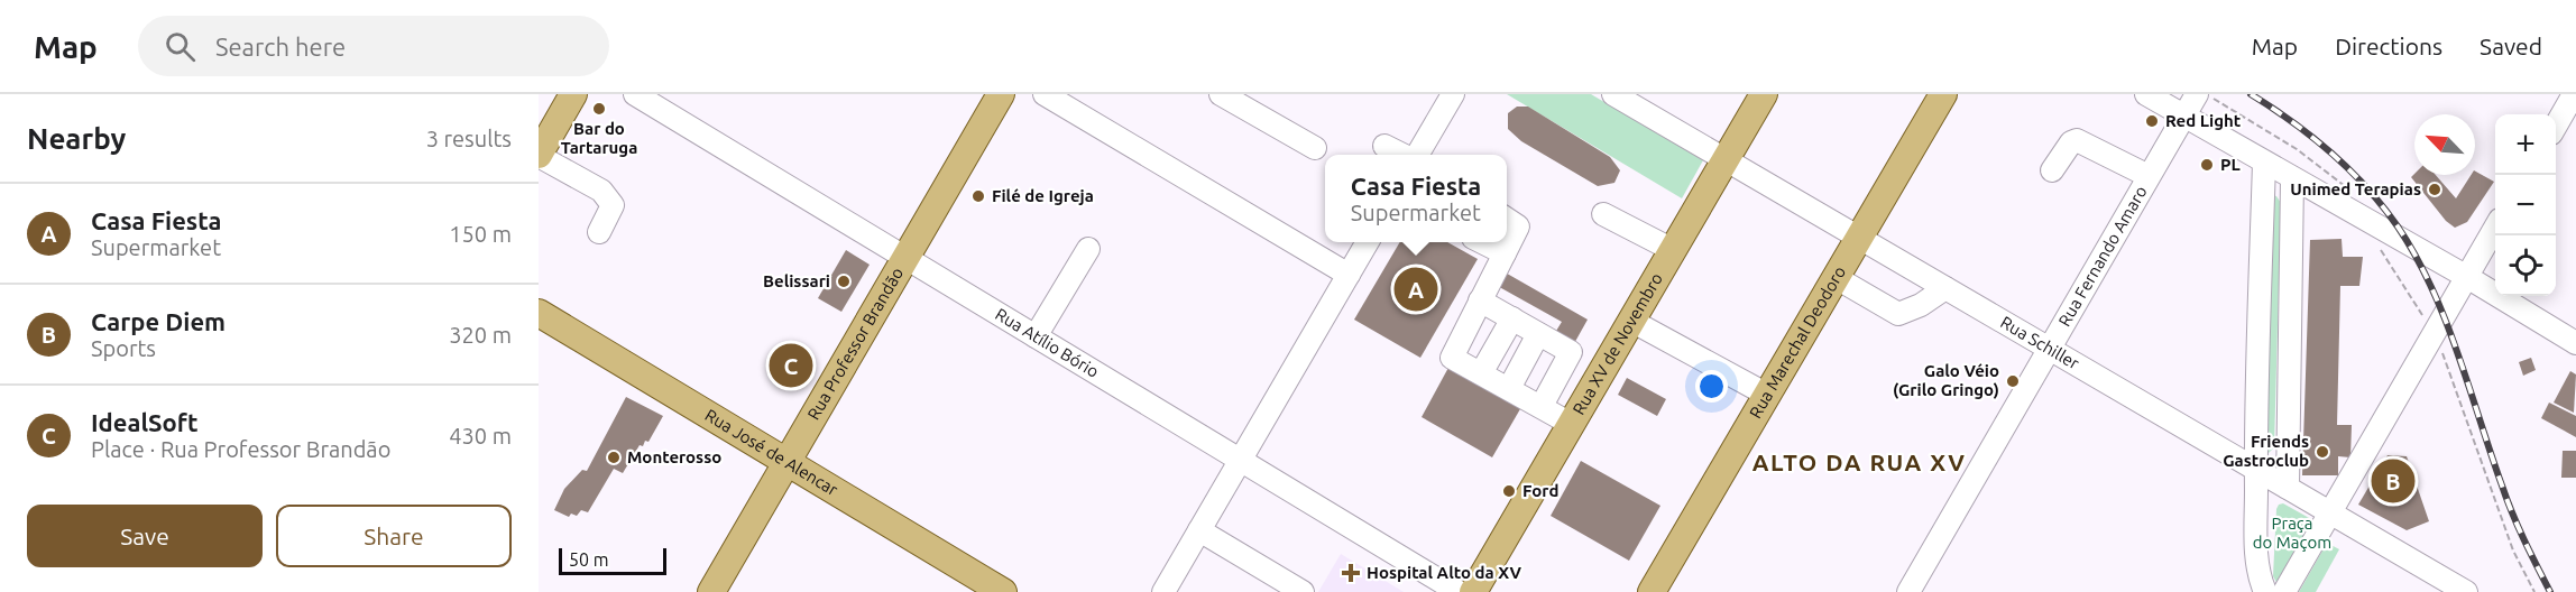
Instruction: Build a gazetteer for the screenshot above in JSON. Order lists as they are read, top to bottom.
{
  "streets": {
    "main road": [
      "Rua Professor Brandão",
      "Rua XV de Novembro",
      "Rua Marechal Deodoro",
      "Rua José de Alencar"
    ],
    "street": ["Rua Fernando Amaro", "Rua Atílio Bório", "Rua Schiller"]
  },
  "crossings": [
    ["Rua Fernando Amaro", "Rua Schiller"],
    ["Rua Professor Brandão", "Rua Atílio Bório"],
    ["Rua Professor Brandão", "Rua José de Alencar"],
    ["Rua XV de Novembro", "Rua Schiller"],
    ["Rua Marechal Deodoro", "Rua Schiller"]
  ],
  "districts": ["ALTO DA RUA XV"],
  "parks": ["Praça do Maçom"],
  "places": {
    "other": [
      "Bar do Tartaruga",
      "Red Light",
      "PL",
      "Unimed Terapias",
      "Filé de Igreja",
      "Belissari",
      "Galo Véio (Grilo Gringo)",
      "Friends Gastroclub",
      "Monterosso",
      "Ford"
    ],
    "health": ["Hospital Alto da XV"]
  },
  "scale_bar": "50 m",
  "north": "top left",
  "page": {
    "header": "Map",
    "search": "Search here",
    "nav": ["Map", "Directions", "Saved"],
    "heading": ["Nearby", "3 results"],
    "map_buttons": ["+", "−"],
    "popup": ["Casa Fiesta", "Supermarket"],
    "list": [
      {
        "mark": "A",
        "name": "Casa Fiesta",
        "note": "Supermarket",
        "value": "150 m"
      },
      {
        "mark": "B",
        "name": "Carpe Diem",
        "note": "Sports",
        "value": "320 m"
      },
      {
        "mark": "C",
        "name": "IdealSoft",
        "note": "Place · Rua Professor Brandão",
        "value": "430 m"
      }
    ],
    "pins": ["A", "C", "B"],
    "buttons": ["Save", "Share"],
    "scale": "50 m"
  }
}
